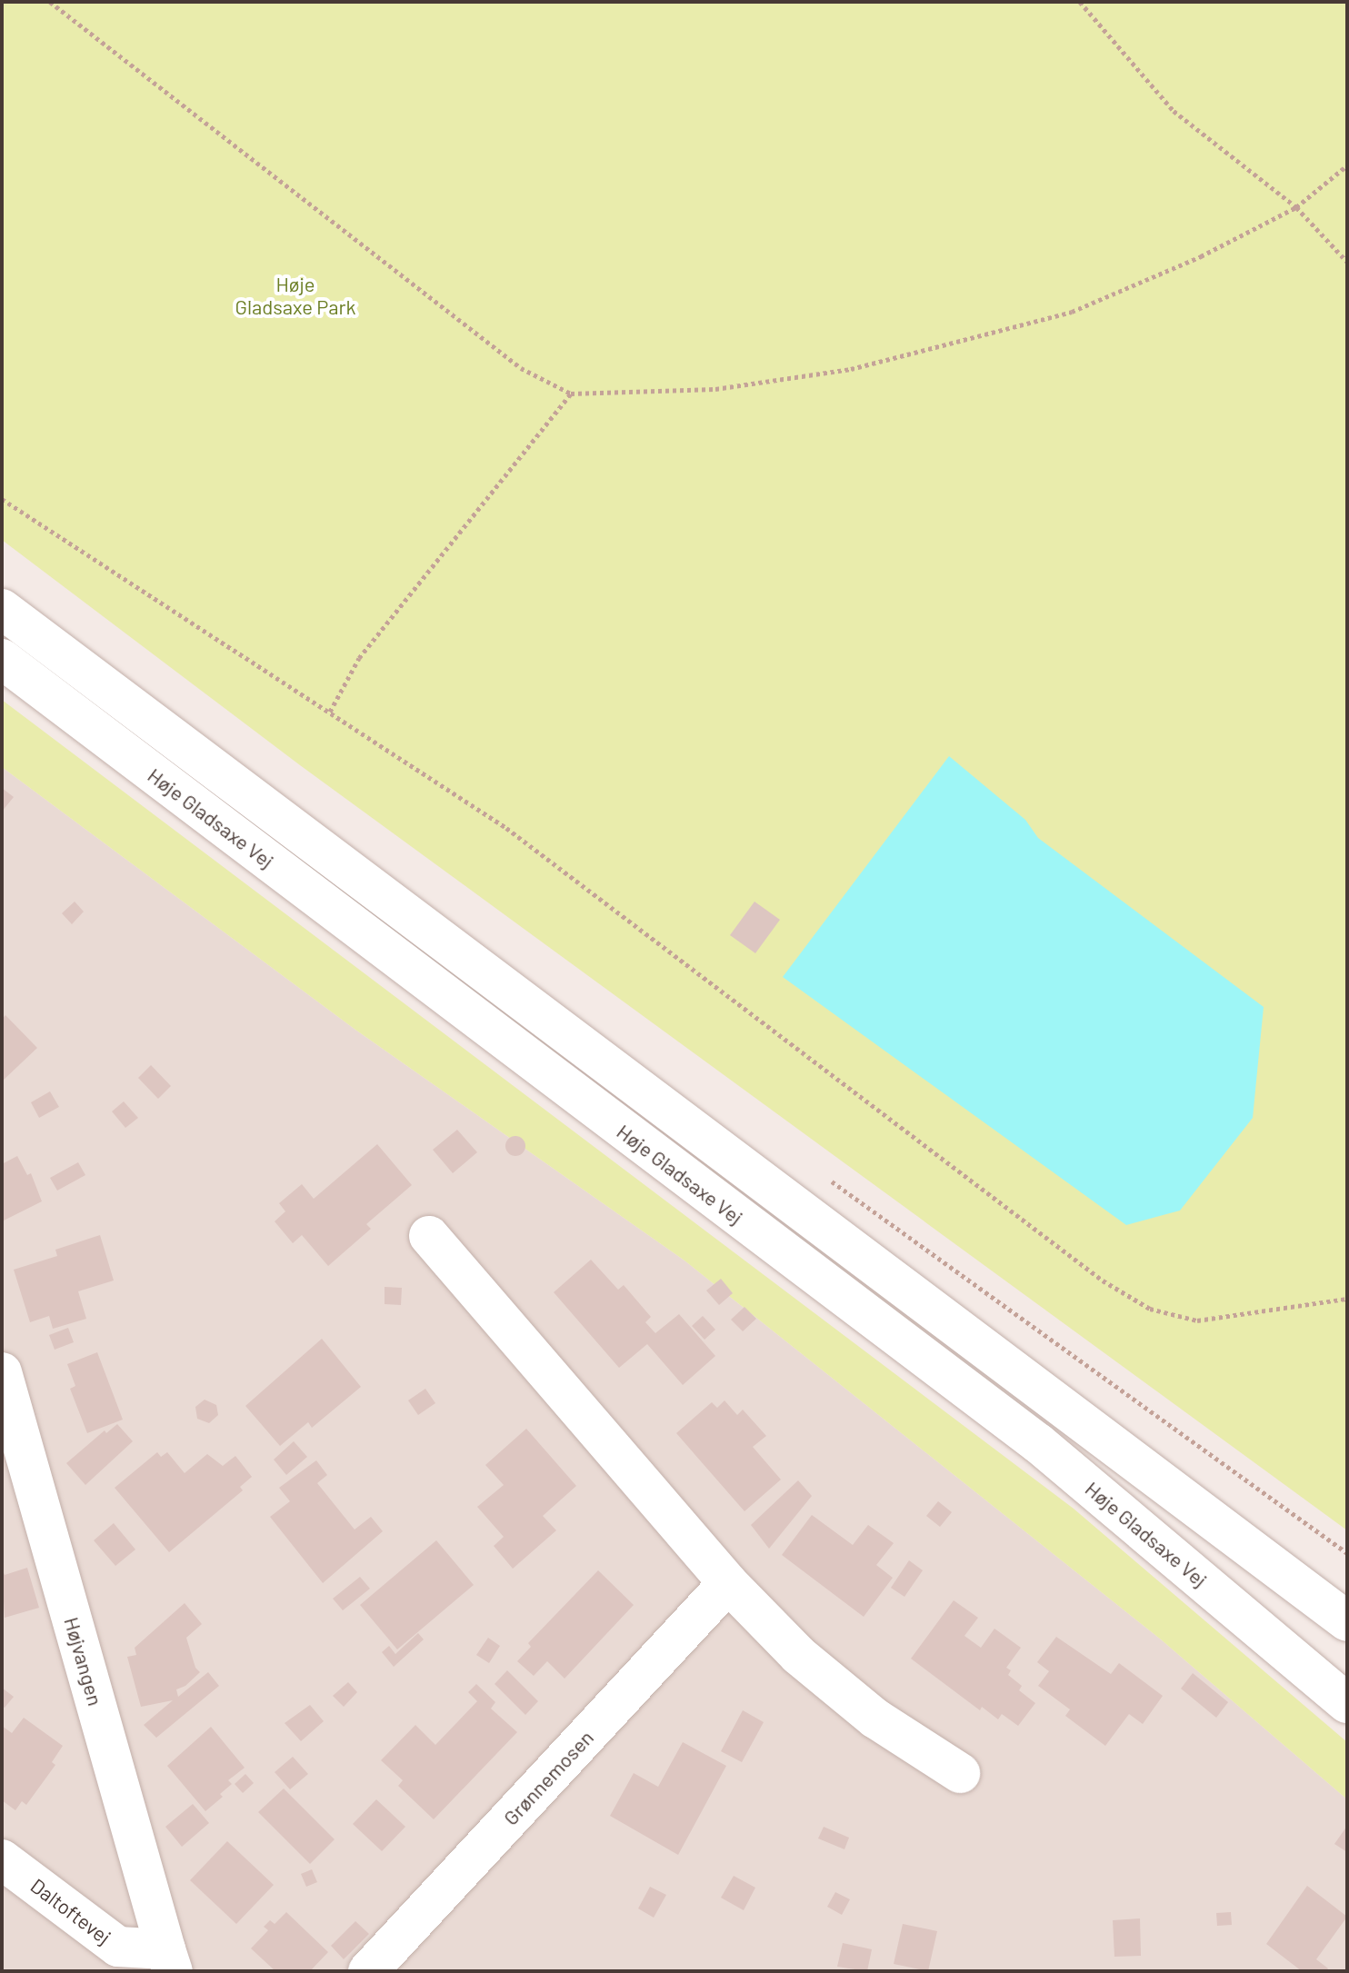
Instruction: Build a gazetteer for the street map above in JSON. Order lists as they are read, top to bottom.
{
  "streets": {
    "street": [
      "Høje Gladsaxe Vej",
      "Højvangen",
      "Grønnemosen",
      "Daltoftevej"
    ]
  },
  "crossings": [
    ["Højvangen", "Daltoftevej"]
  ],
  "parks": ["Høje Gladsaxe Park"]
}
